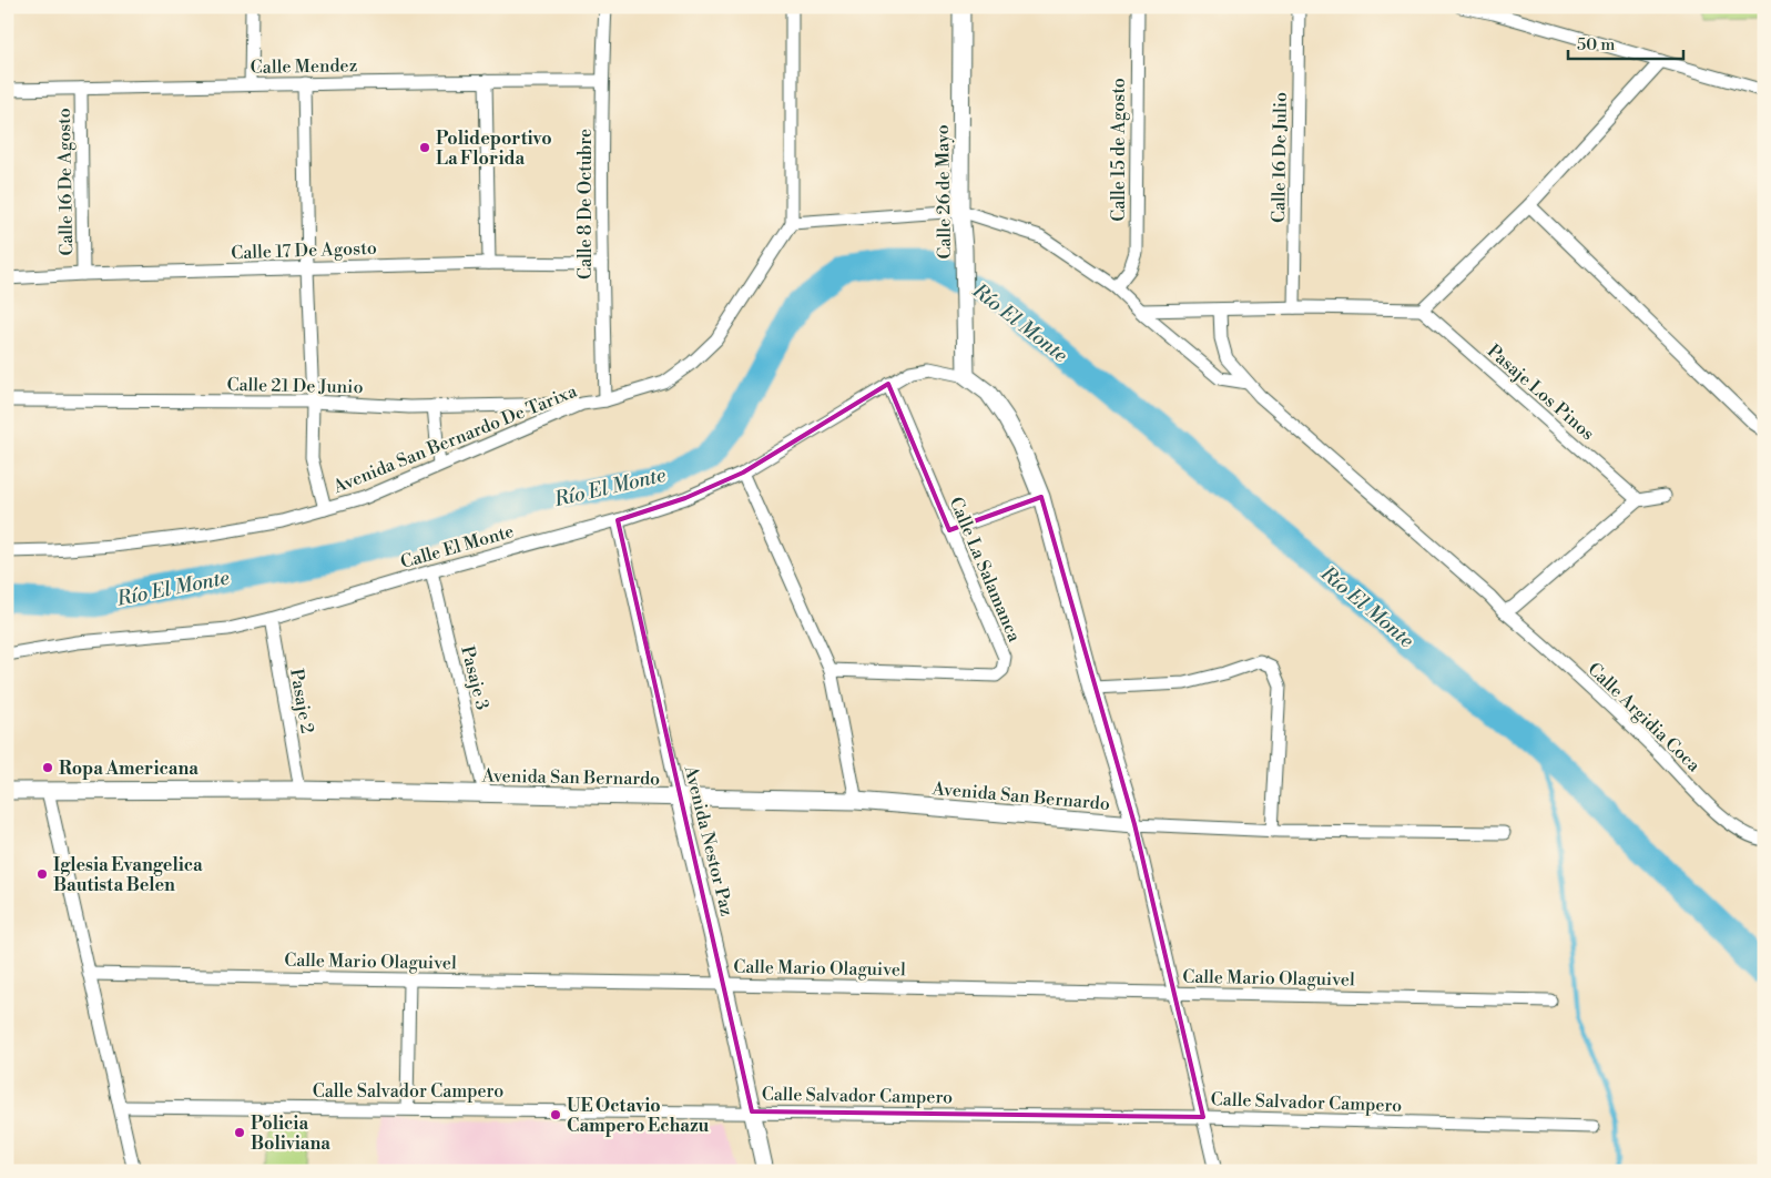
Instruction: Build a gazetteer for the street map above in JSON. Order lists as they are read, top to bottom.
{
  "streets": {
    "street": [
      "Calle Mendez",
      "Calle 15 de Agosto",
      "Calle 16 De Julio",
      "Calle 16 De Agosto",
      "Calle 26 de Mayo",
      "Calle 8 De Octubre",
      "Calle 17 De Agosto",
      "Calle 21 De Junio",
      "Pasaje Los Pinos",
      "Avenida San Bernardo De Tarixa",
      "Calle El Monte",
      "Calle La Salamanca",
      "Pasaje 3",
      "Pasaje 2",
      "Calle Argidia Coca",
      "Avenida San Bernardo",
      "Avenida Nestor Paz",
      "Calle Mario Olaguivel",
      "Calle Salvador Campero"
    ]
  },
  "crossings": [
    ["Calle Mendez", "Calle 16 De Agosto"],
    ["Calle Mendez", "Calle 8 De Octubre"],
    ["Calle 16 De Agosto", "Calle 17 De Agosto"],
    ["Calle 26 de Mayo", "Avenida San Bernardo"],
    ["Calle 8 De Octubre", "Calle 17 De Agosto"],
    ["Calle 8 De Octubre", "Avenida San Bernardo De Tarixa"],
    ["Calle 21 De Junio", "Avenida San Bernardo De Tarixa"],
    ["Calle El Monte", "Calle La Salamanca"],
    ["Calle El Monte", "Pasaje 3"],
    ["Calle El Monte", "Pasaje 2"],
    ["Calle El Monte", "Avenida San Bernardo"],
    ["Calle El Monte", "Avenida Nestor Paz"],
    ["Calle La Salamanca", "Avenida San Bernardo"],
    ["Pasaje 3", "Avenida San Bernardo"],
    ["Pasaje 2", "Avenida San Bernardo"],
    ["Avenida San Bernardo", "Avenida Nestor Paz"],
    ["Avenida San Bernardo", "Calle Mario Olaguivel"],
    ["Avenida San Bernardo", "Calle Salvador Campero"],
    ["Avenida Nestor Paz", "Calle Mario Olaguivel"],
    ["Avenida Nestor Paz", "Calle Salvador Campero"]
  ],
  "water": ["Río El Monte"],
  "places": [
    "Polideportivo La Florida",
    "Ropa Americana",
    "Iglesia Evangelica Bautista Belen",
    "UE Octavio Campero Echazu",
    "Policia Boliviana"
  ],
  "scale_bar": "50 m"
}
